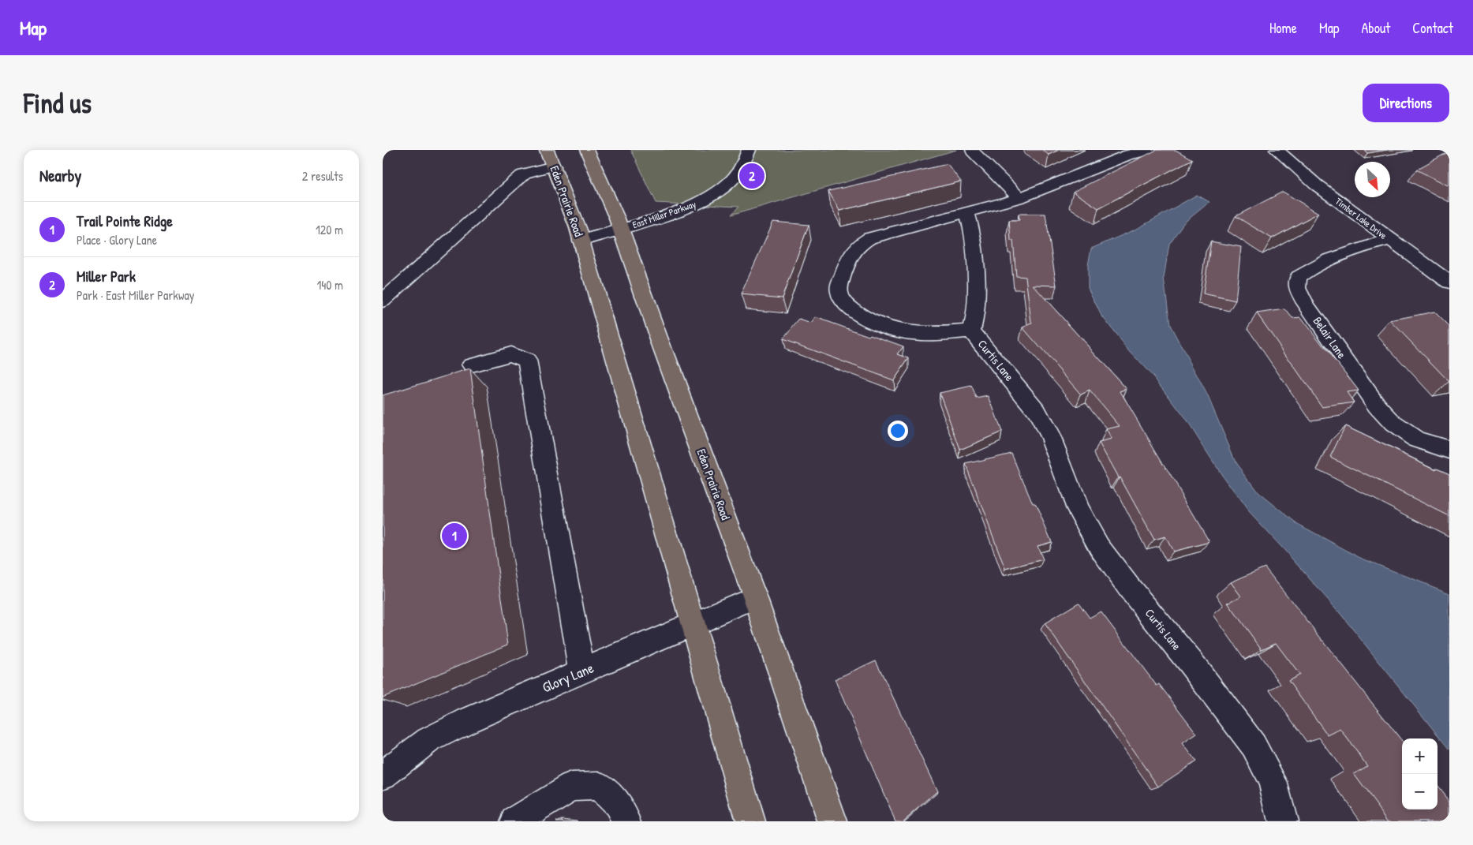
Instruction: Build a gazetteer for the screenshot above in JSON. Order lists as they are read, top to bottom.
{
  "streets": {
    "main road": ["Eden Prairie Road"],
    "street": [
      "East Miller Parkway",
      "Timber Lake Drive",
      "Belair Lane",
      "Curtis Lane",
      "Glory Lane"
    ]
  },
  "crossings": [
    ["Eden Prairie Road", "East Miller Parkway"],
    ["Eden Prairie Road", "Glory Lane"],
    ["Timber Lake Drive", "Belair Lane"]
  ],
  "north": "bottom right",
  "page": {
    "header": "Map",
    "nav": [
      "Home",
      "Map",
      "About",
      "Contact"
    ],
    "buttons": "Directions",
    "title": "Find us",
    "heading": ["Nearby", "2 results"],
    "pins": ["2", "1"],
    "list": [
      {
        "mark": "1",
        "name": "Trail Pointe Ridge",
        "note": "Place · Glory Lane",
        "value": "120 m"
      },
      {
        "mark": "2",
        "name": "Miller Park",
        "note": "Park · East Miller Parkway",
        "value": "140 m"
      }
    ],
    "map_buttons": ["+", "−"]
  }
}
